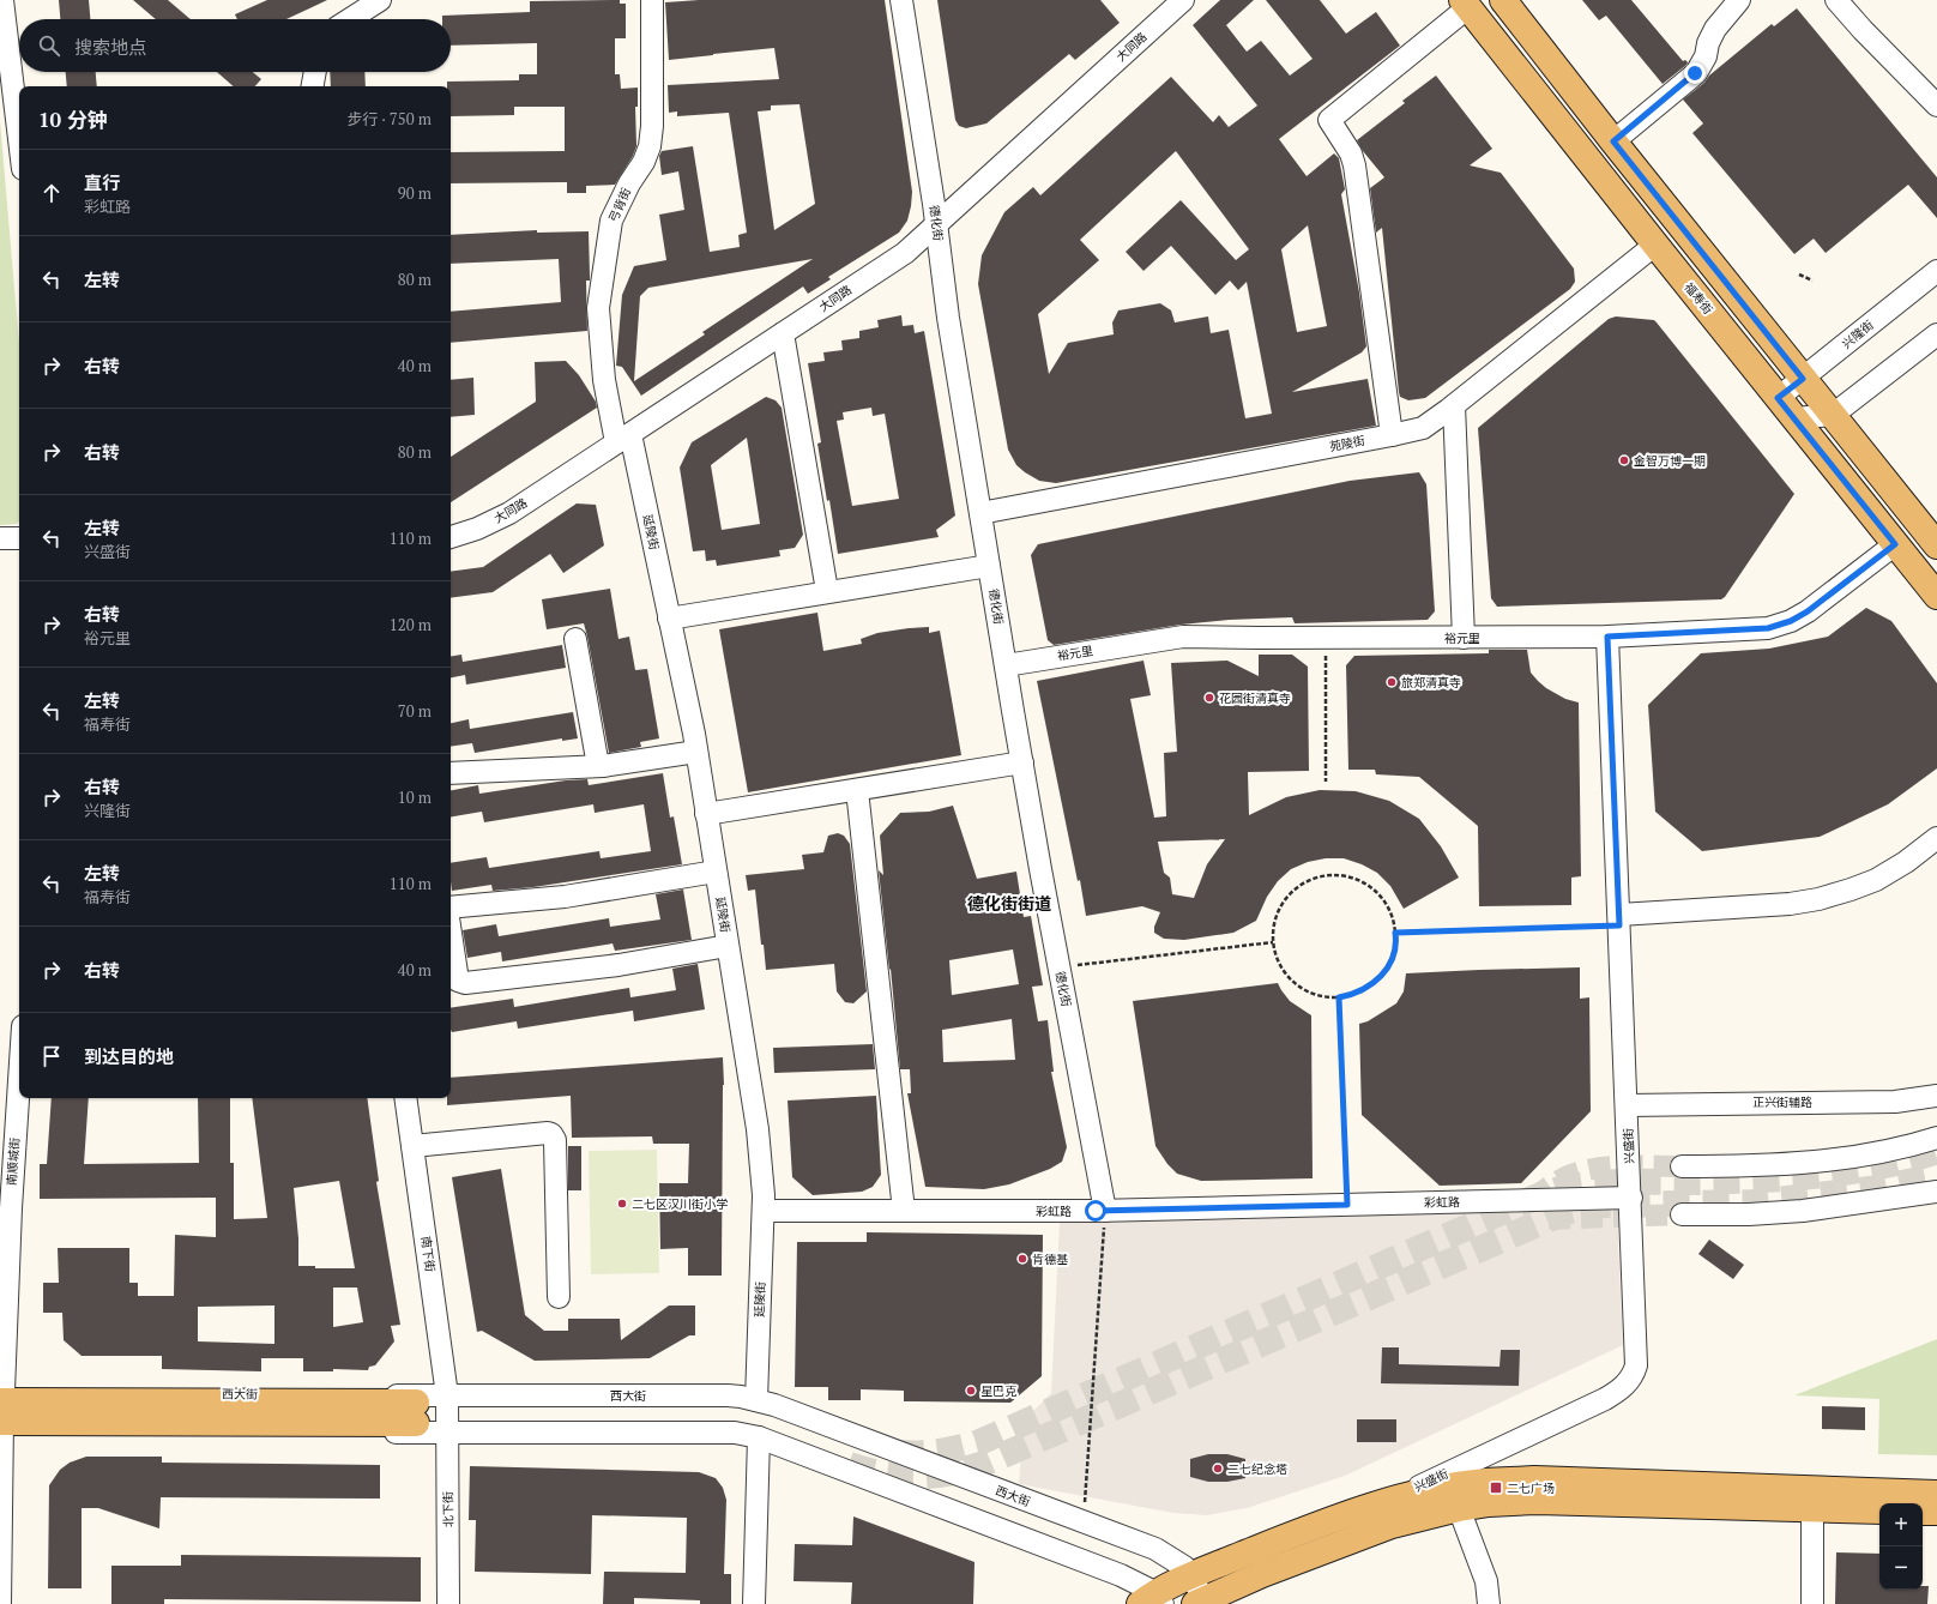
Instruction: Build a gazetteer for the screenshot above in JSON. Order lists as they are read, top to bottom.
{
  "streets": {
    "main road": ["福寿街"],
    "street": [
      "大同路",
      "弓背街",
      "德化街",
      "兴隆街",
      "苑陵街",
      "延陵街",
      "裕元里",
      "正兴街辅路",
      "兴盛街",
      "南顺城街",
      "彩虹路",
      "南下街",
      "西大街",
      "北下街"
    ]
  },
  "crossings": [
    ["大同路", "弓背街"],
    ["大同路", "德化街"],
    ["大同路", "延陵街"],
    ["弓背街", "延陵街"],
    ["德化街", "苑陵街"],
    ["德化街", "裕元里"],
    ["德化街", "彩虹路"],
    ["福寿街", "兴隆街"],
    ["福寿街", "苑陵街"],
    ["福寿街", "裕元里"],
    ["延陵街", "彩虹路"],
    ["延陵街", "西大街"],
    ["裕元里", "兴盛街"],
    ["正兴街辅路", "兴盛街"],
    ["兴盛街", "彩虹路"],
    ["南顺城街", "西大街"],
    ["南下街", "西大街"],
    ["南下街", "北下街"],
    ["西大街", "北下街"]
  ],
  "districts": ["德化街街道"],
  "places": {
    "other": [
      "金智万博一期",
      "旅郑清真寺",
      "花园街清真寺",
      "二七区汉川街小学",
      "肯德基",
      "星巴克",
      "二七纪念塔"
    ],
    "transit": ["二七广场"]
  },
  "page": {
    "search": "搜索地点",
    "heading": ["10 分钟", "步行 · 750 m"],
    "list": [
      ["直行", "彩虹路", "90 m"],
      ["左转", "80 m"],
      ["右转", "40 m"],
      ["右转", "80 m"],
      ["左转", "兴盛街", "110 m"],
      ["右转", "裕元里", "120 m"],
      ["左转", "福寿街", "70 m"],
      ["右转", "兴隆街", "10 m"],
      ["左转", "福寿街", "110 m"],
      ["右转", "40 m"],
      "到达目的地"
    ],
    "map_buttons": ["+", "−"]
  }
}
